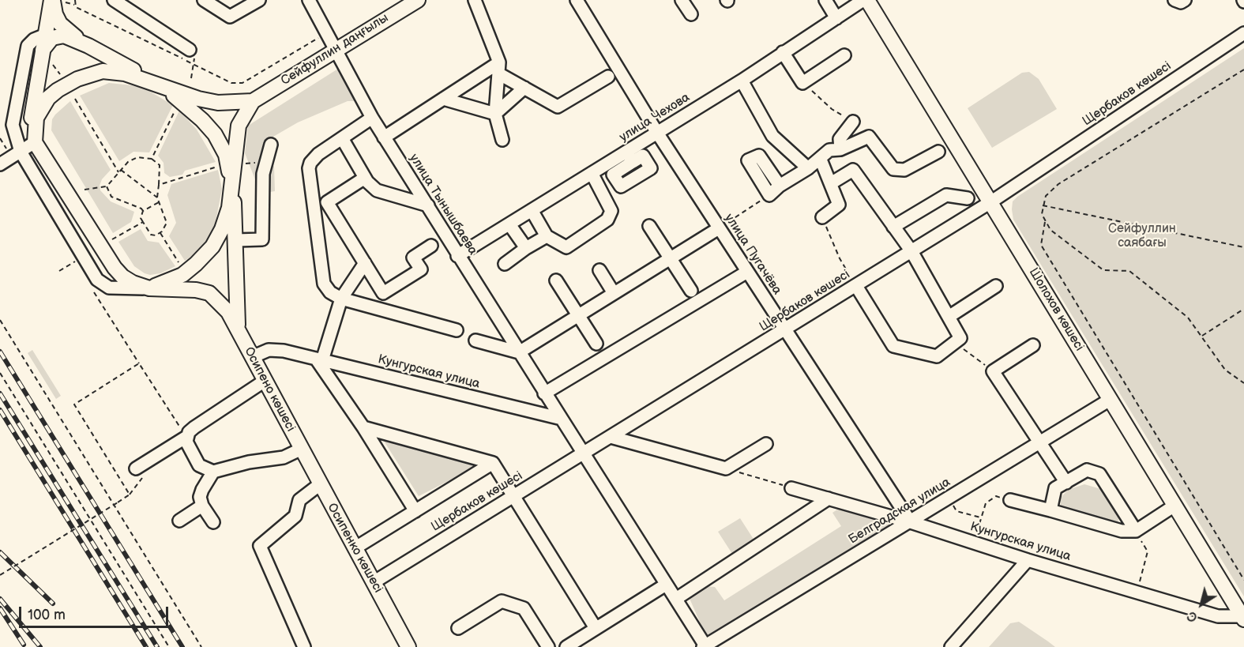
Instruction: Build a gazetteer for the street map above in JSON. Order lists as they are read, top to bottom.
{
  "streets": {
    "main road": [
      "Сейфуллин даңғылы",
      "Шолохов көшесі",
      "Осипено көшесі",
      "Осипенко көшесі"
    ],
    "street": [
      "Щербаков көшесі",
      "улица Чехова",
      "улица Тынышбаева",
      "улица Пугачёва",
      "Кунгурская улица",
      "Белградская улица"
    ]
  },
  "crossings": [
    ["Сейфуллин даңғылы", "улица Тынышбаева"],
    ["Щербаков көшесі", "улица Пугачёва"],
    ["Щербаков көшесі", "Шолохов көшесі"],
    ["Щербаков көшесі", "Осипенко көшесі"],
    ["улица Чехова", "улица Тынышбаева"],
    ["улица Чехова", "улица Пугачёва"],
    ["улица Тынышбаева", "Кунгурская улица"],
    ["улица Пугачёва", "Кунгурская улица"],
    ["улица Пугачёва", "Белградская улица"],
    ["Шолохов көшесі", "Кунгурская улица"],
    ["Шолохов көшесі", "Белградская улица"],
    ["Кунгурская улица", "Осипено көшесі"],
    ["Кунгурская улица", "Белградская улица"],
    ["Осипено көшесі", "Осипенко көшесі"]
  ],
  "parks": ["Сейфуллин саябағы"],
  "scale_bar": "100 m",
  "north": "bottom left"
}
